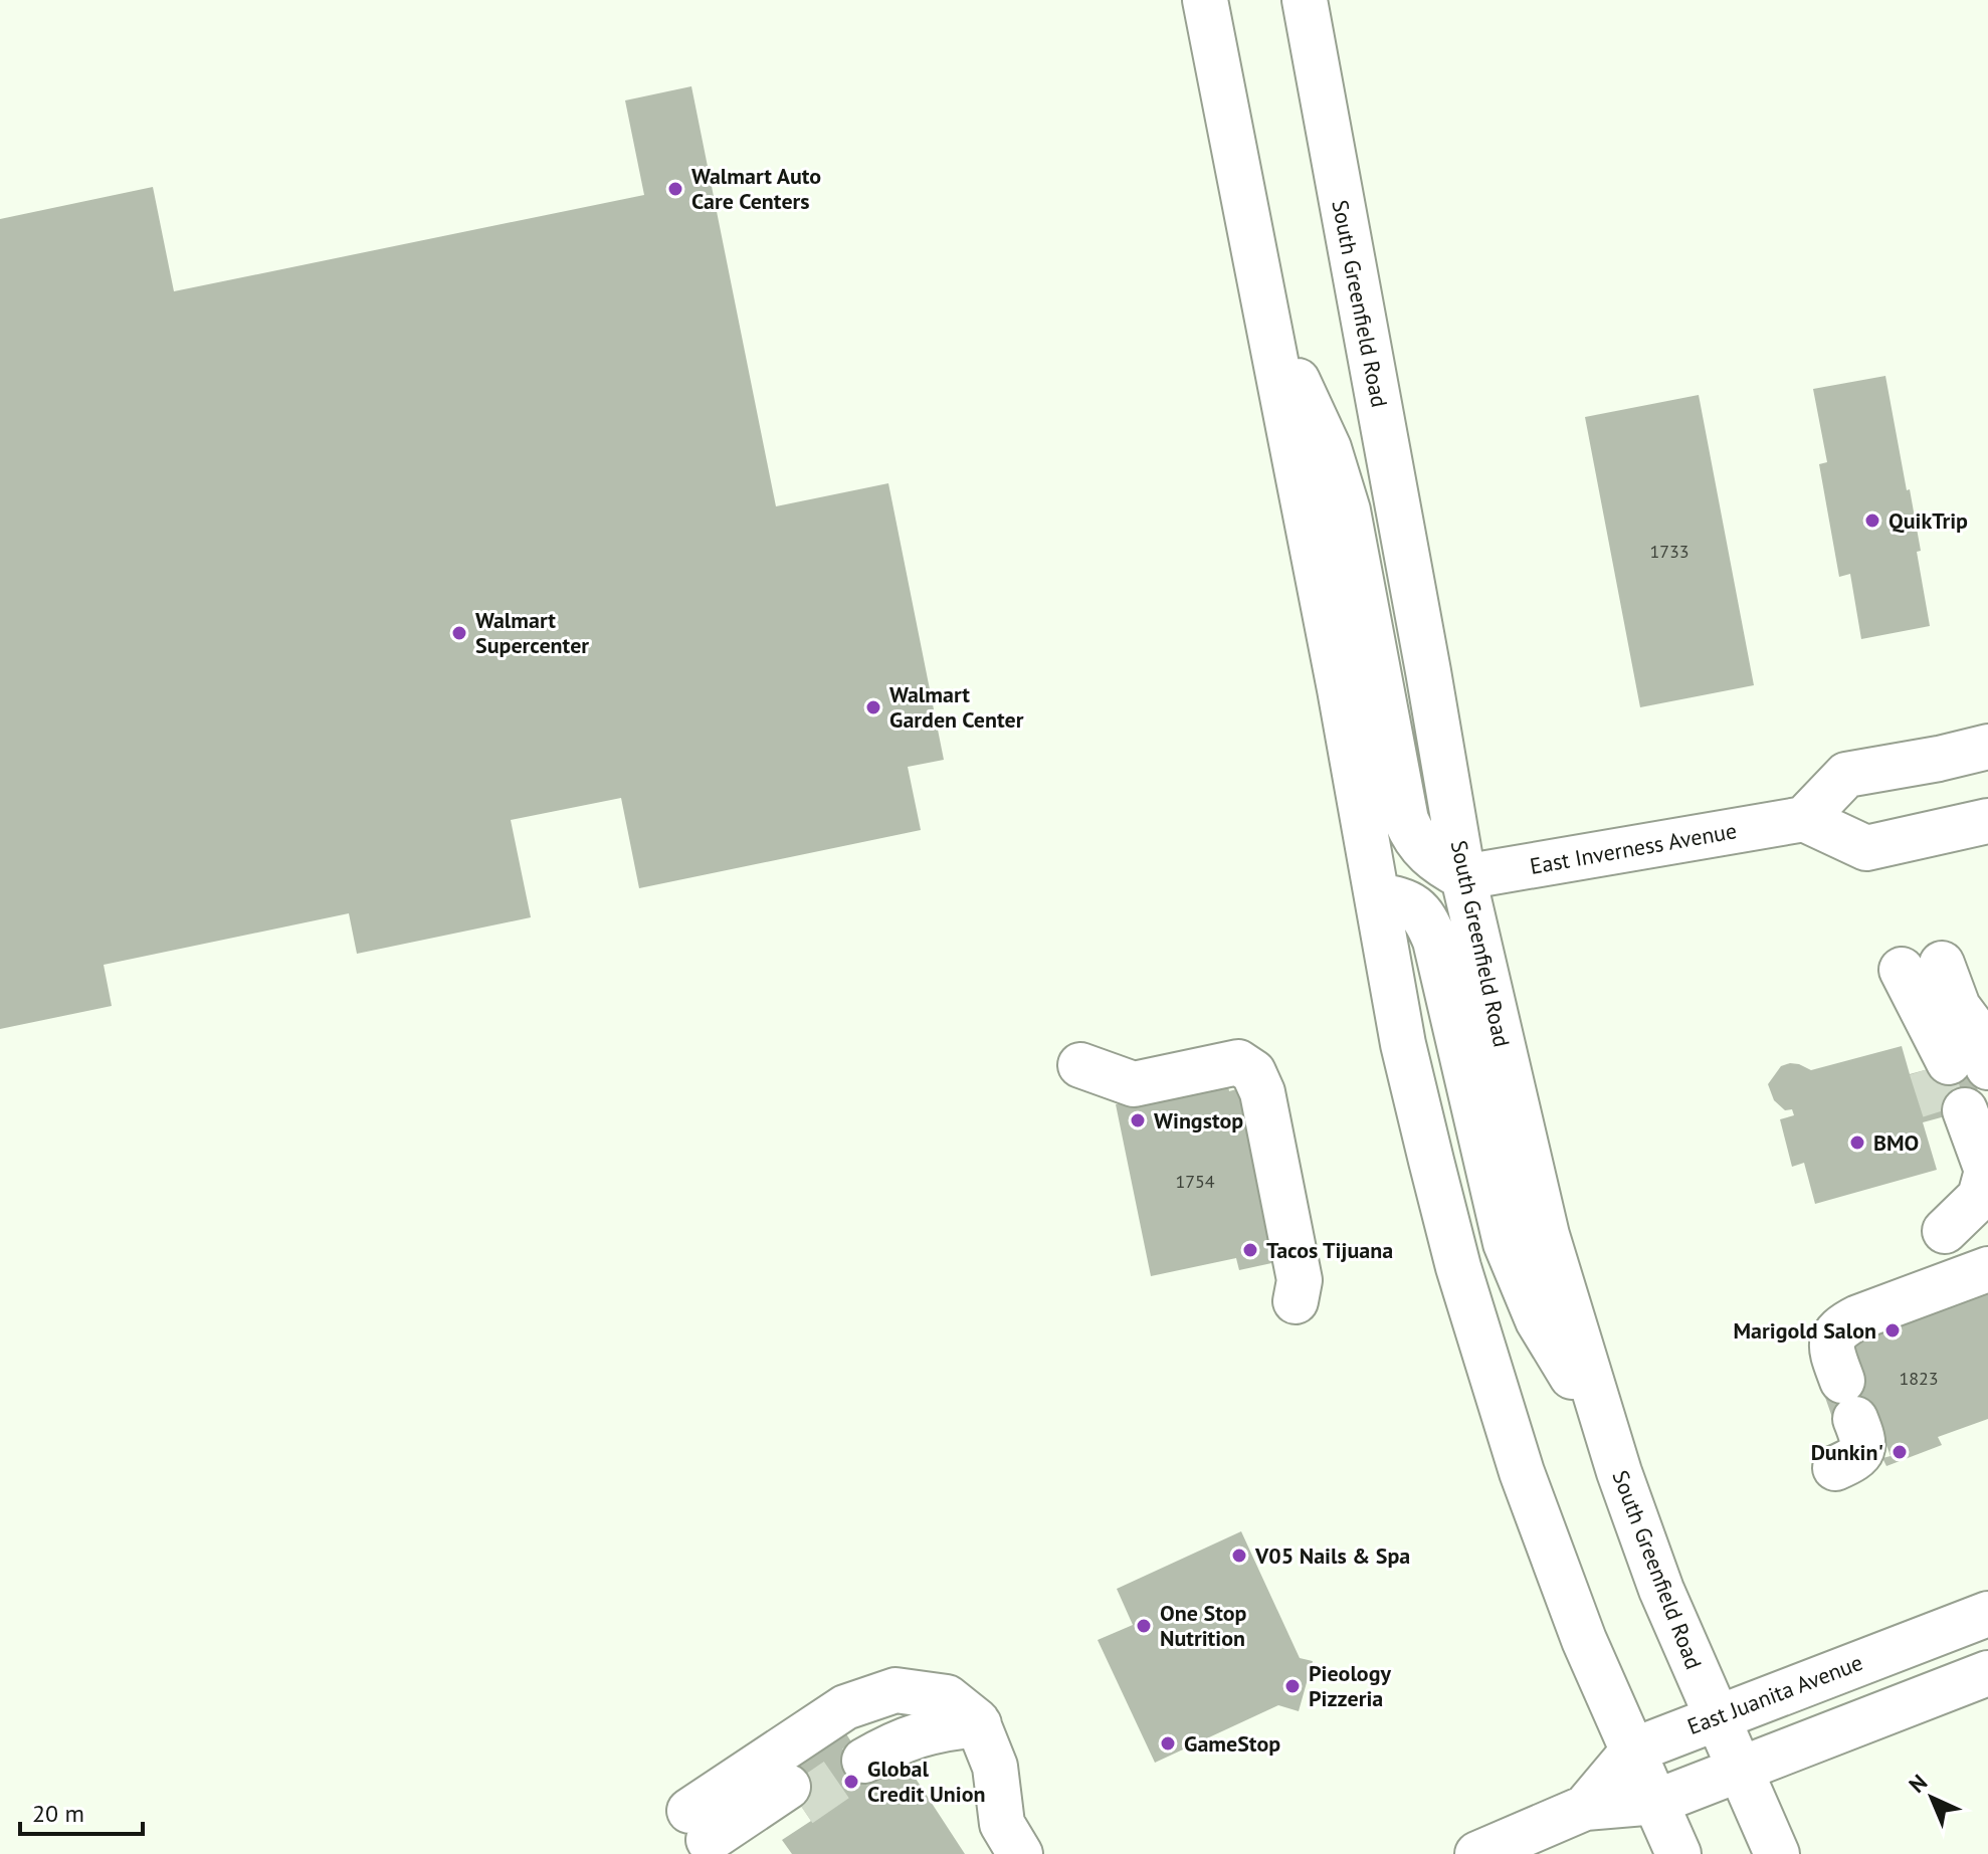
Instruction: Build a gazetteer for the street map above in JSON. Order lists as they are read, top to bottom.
{
  "streets": {
    "main road": ["South Greenfield Road", "East Inverness Avenue", "East Juanita Avenue"]
  },
  "crossings": [
    ["South Greenfield Road", "East Inverness Avenue"],
    ["South Greenfield Road", "East Juanita Avenue"]
  ],
  "places": [
    "Walmart Auto Care Centers",
    "QuikTrip",
    "Walmart Supercenter",
    "Walmart Garden Center",
    "Wingstop",
    "BMO",
    "Tacos Tijuana",
    "Marigold Salon",
    "Dunkin'",
    "V05 Nails & Spa",
    "One Stop Nutrition",
    "Pieology Pizzeria",
    "GameStop",
    "Global Credit Union"
  ],
  "house_numbers": ["1733", "1754", "1823"],
  "scale_bar": "20 m",
  "north": "top left"
}
